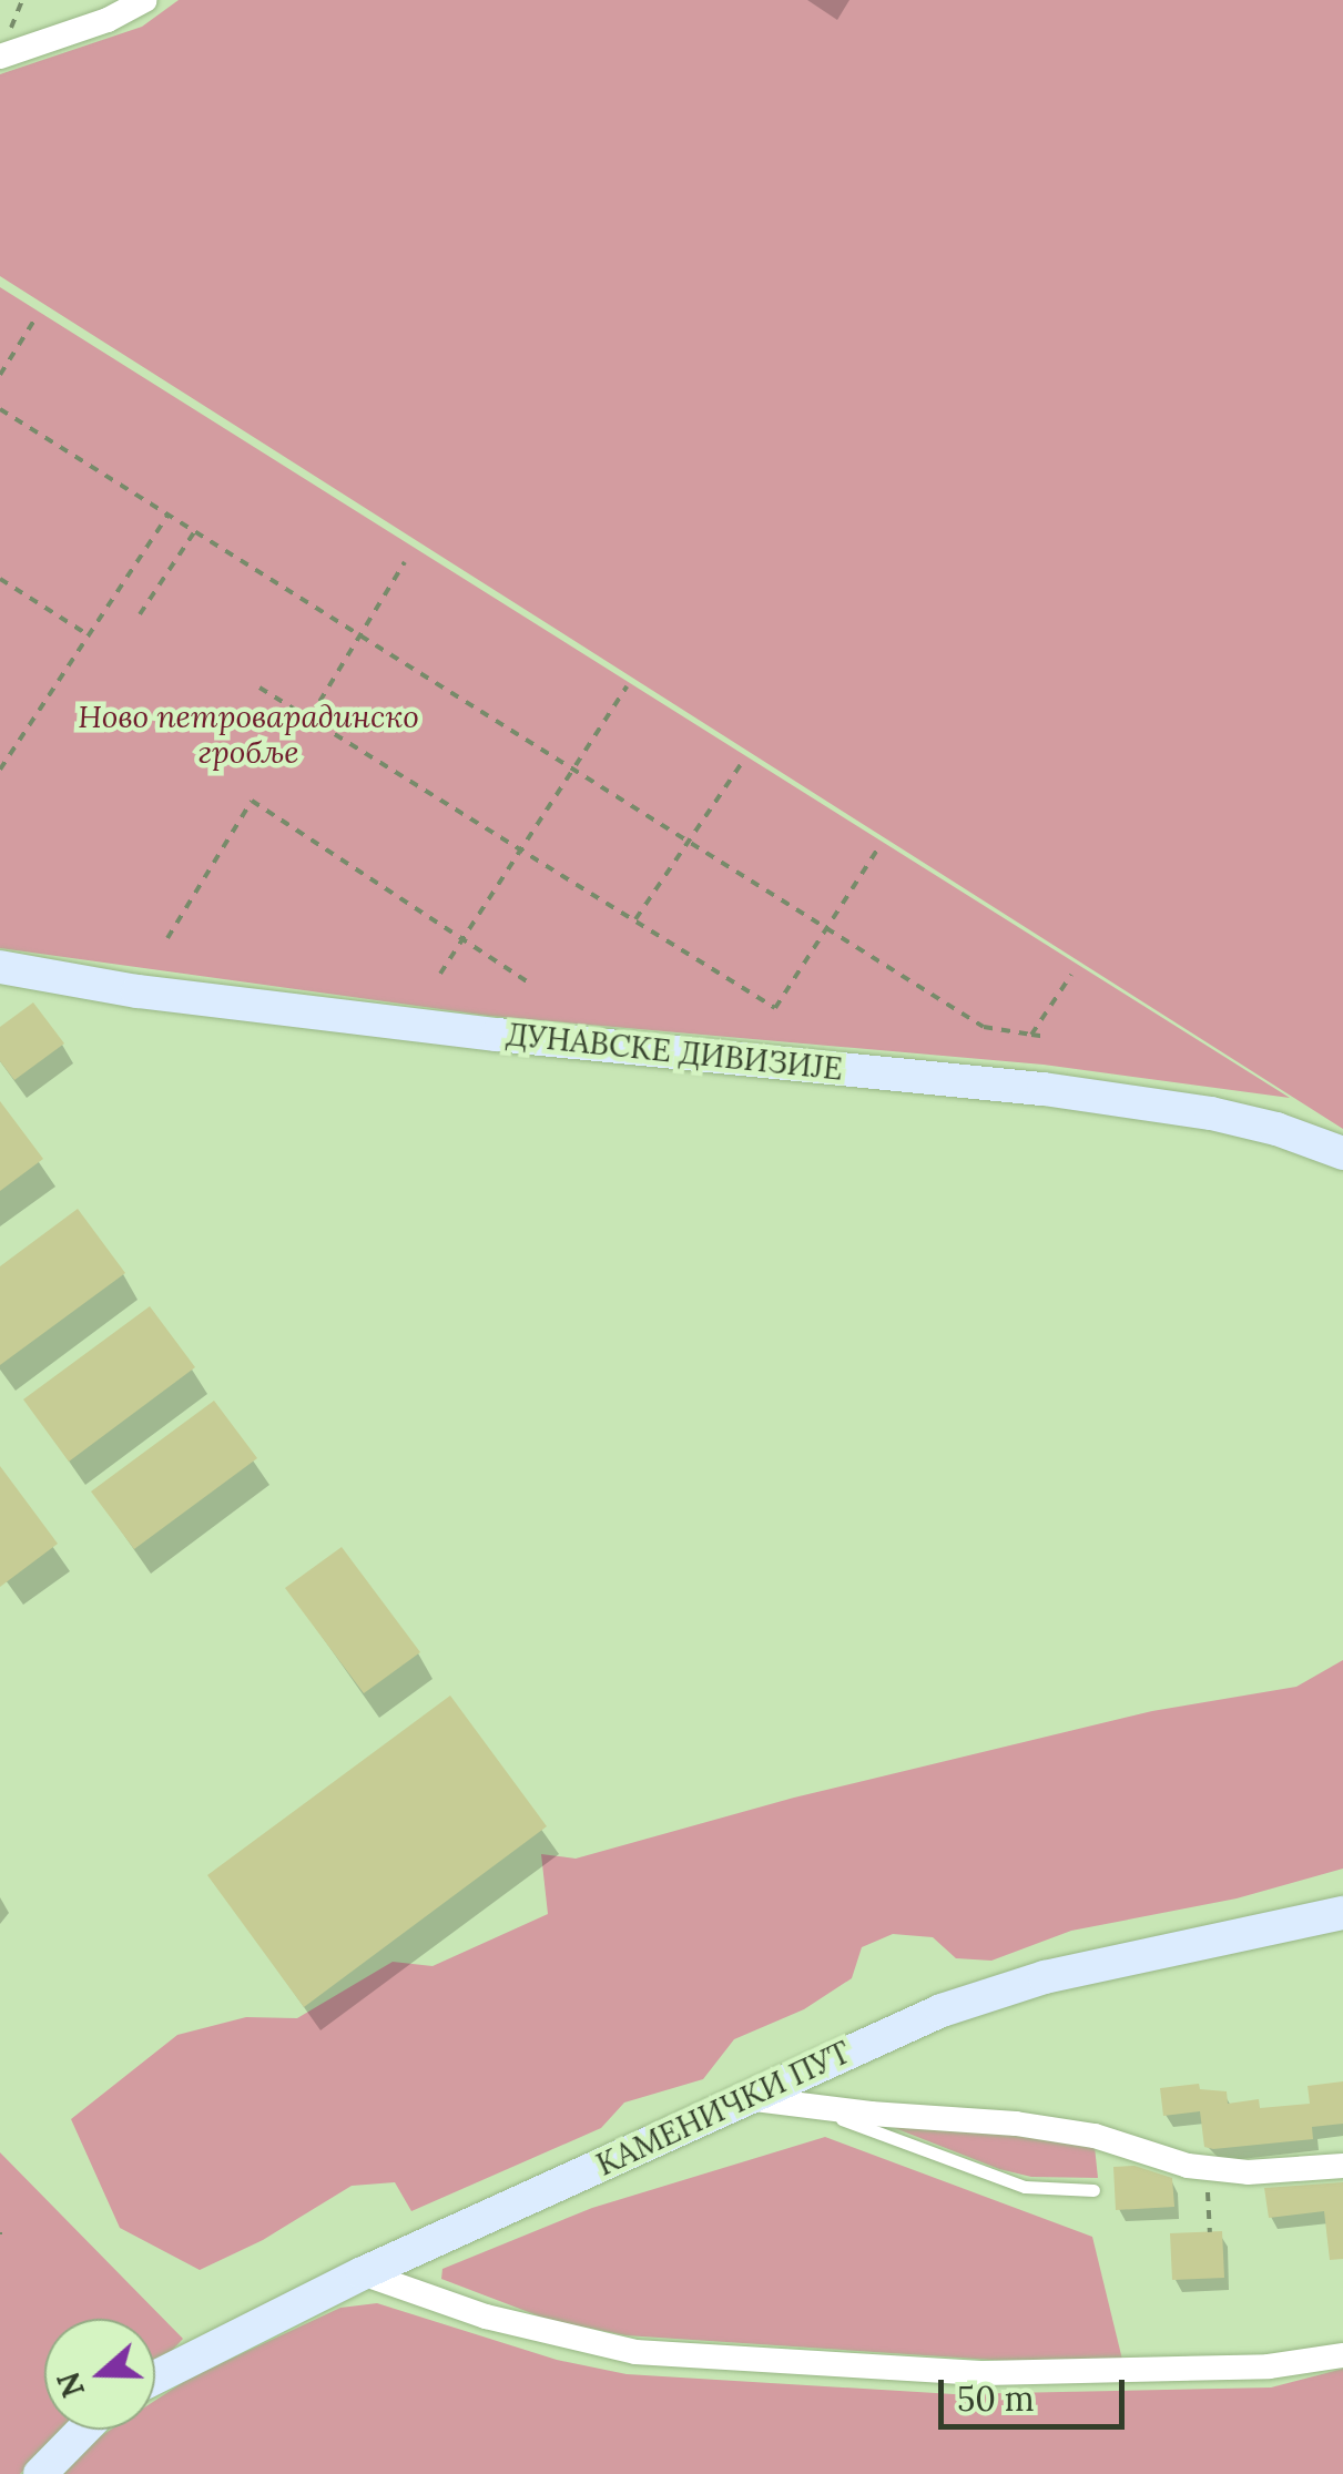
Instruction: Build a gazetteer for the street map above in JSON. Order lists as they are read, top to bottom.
{
  "streets": {
    "main road": ["ДУНАВСКЕ ДИВИЗИЈЕ", "КАМЕНИЧКИ ПУТ"]
  },
  "parks": ["Ново петроварадинско гробље"],
  "scale_bar": "50 m",
  "north": "left"
}
